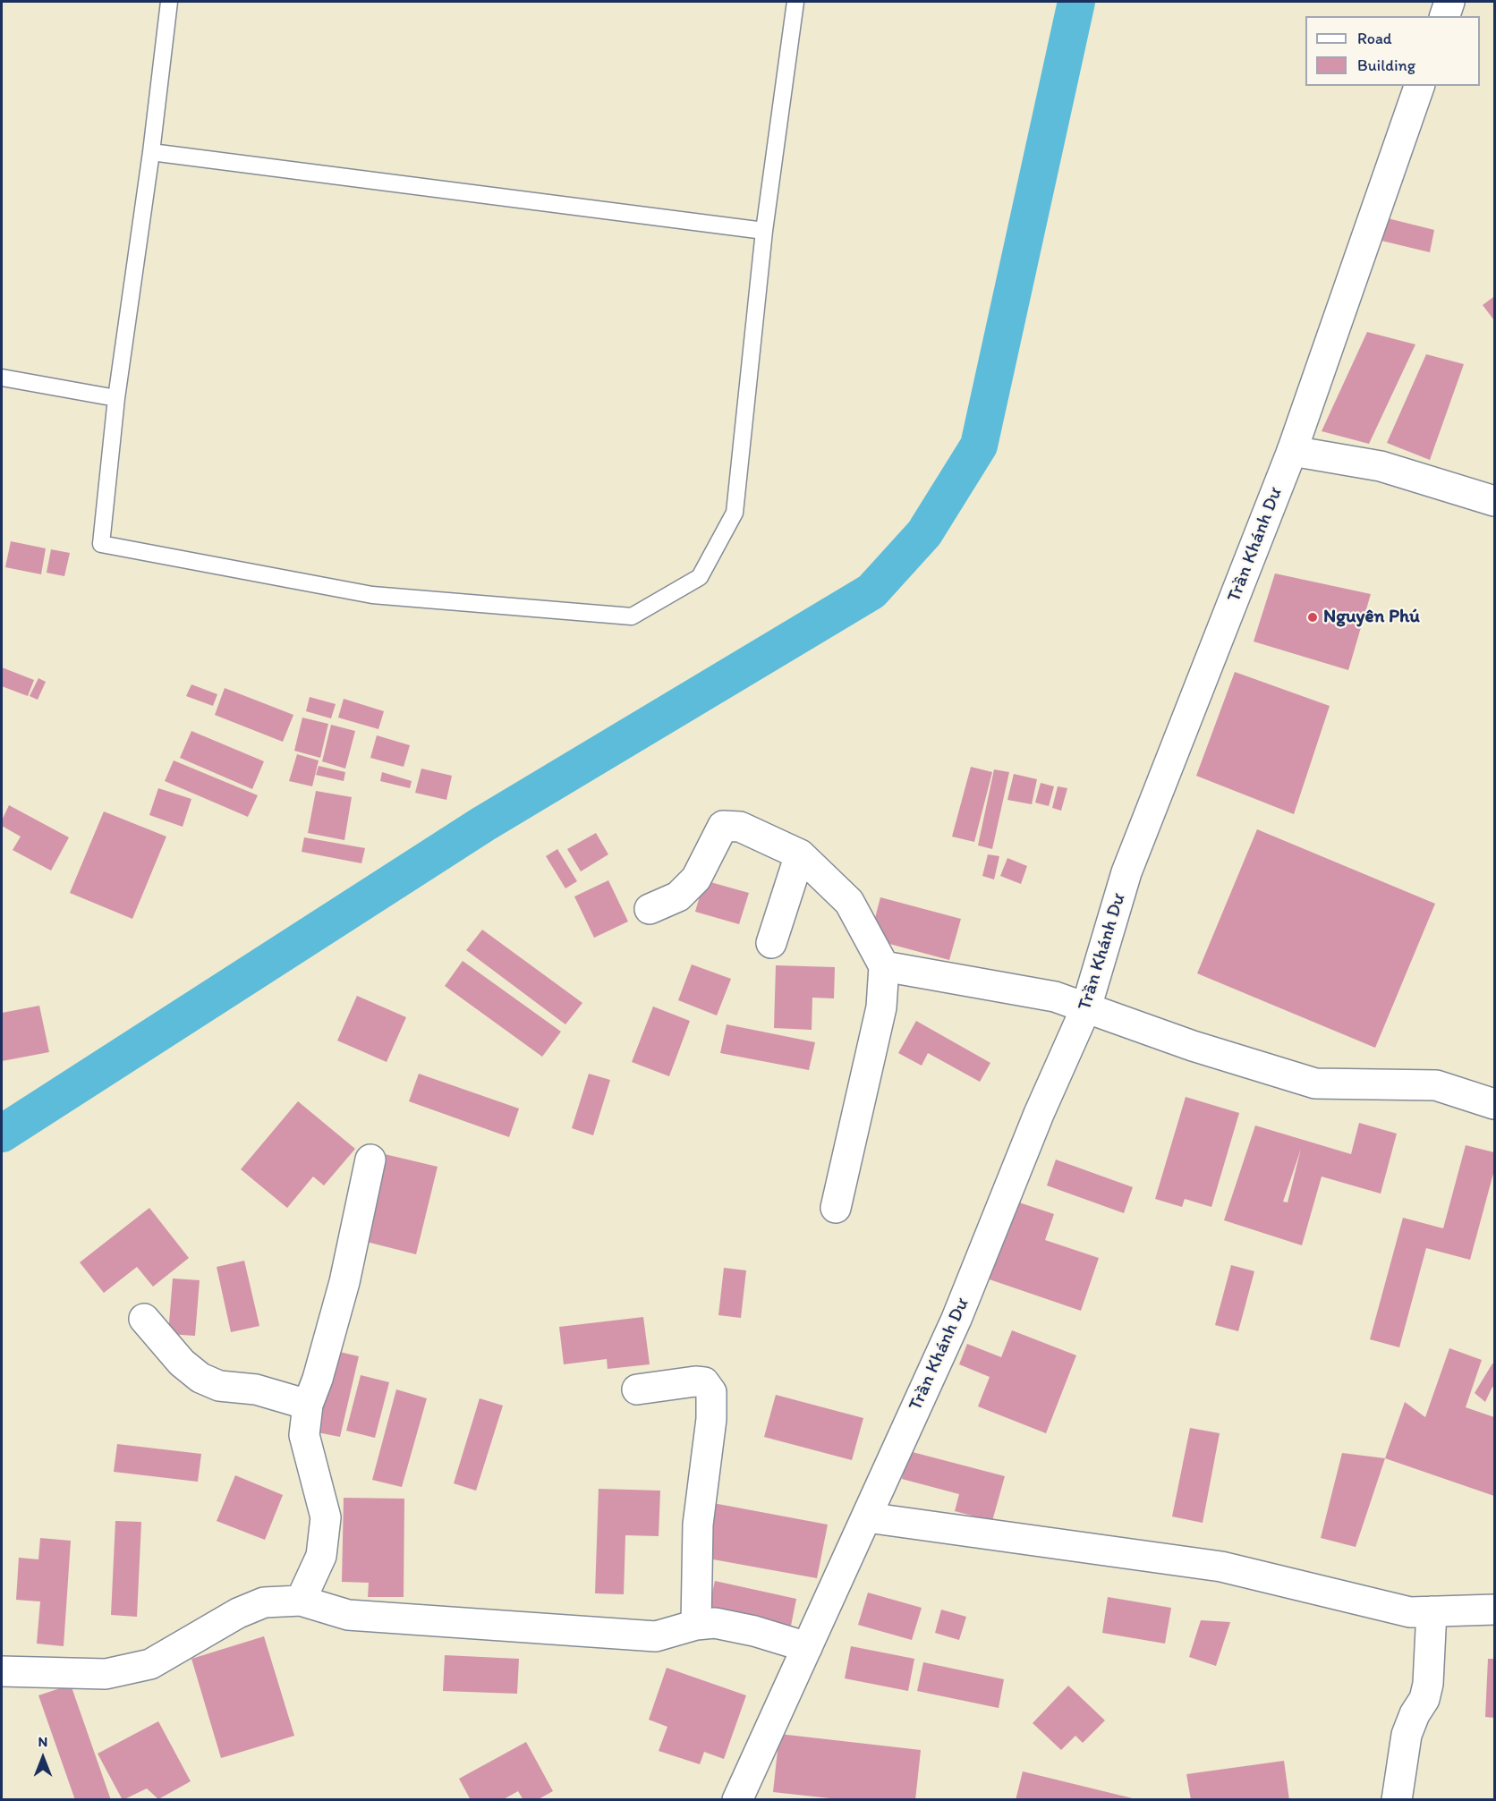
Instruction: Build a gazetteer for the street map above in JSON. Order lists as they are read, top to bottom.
{
  "streets": {
    "street": ["Trần Khánh Dư"]
  },
  "places": ["Nguyên Phú"],
  "legend": ["Road", "Building"],
  "north": "top"
}
